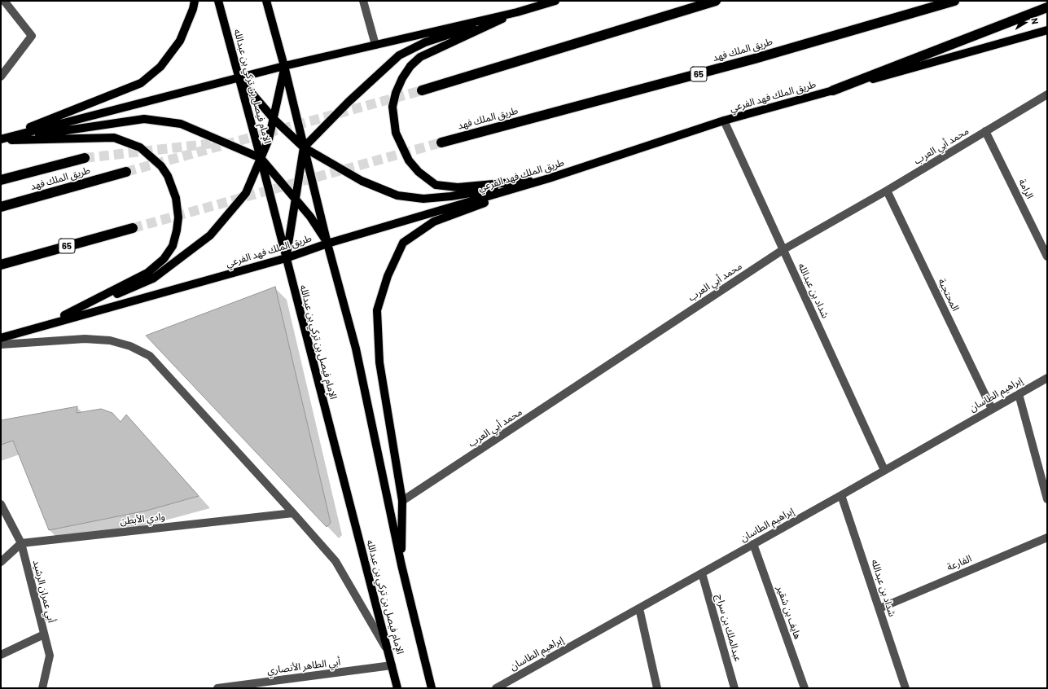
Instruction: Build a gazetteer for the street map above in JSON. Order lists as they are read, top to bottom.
{
  "streets": {
    "highway": ["طريق الملك فهد", "65"],
    "main road": ["الإمام فيصل بن تركي بن عبدالله", "طريق الملك فهد الفرعي"],
    "street": [
      "محمد أبي العرب",
      "الرامة",
      "شداد بن عبدالله",
      "المحتجبة",
      "إبراهيم الطاسان",
      "وادي الأبطن",
      "الفارعة",
      "أبي عمران الرشيد",
      "هايف بن شقير",
      "عبدالملك بن سراج",
      "أبي الطاهر الأنصاري"
    ]
  },
  "crossings": [
    ["الإمام فيصل بن تركي بن عبدالله", "طريق الملك فهد الفرعي"],
    ["الإمام فيصل بن تركي بن عبدالله", "أبي الطاهر الأنصاري"],
    ["طريق الملك فهد الفرعي", "شداد بن عبدالله"],
    ["محمد أبي العرب", "الرامة"],
    ["محمد أبي العرب", "شداد بن عبدالله"],
    ["محمد أبي العرب", "المحتجبة"],
    ["شداد بن عبدالله", "إبراهيم الطاسان"],
    ["شداد بن عبدالله", "الفارعة"],
    ["المحتجبة", "إبراهيم الطاسان"],
    ["إبراهيم الطاسان", "هايف بن شقير"],
    ["إبراهيم الطاسان", "عبدالملك بن سراج"],
    ["وادي الأبطن", "أبي عمران الرشيد"]
  ],
  "north": "right"
}
